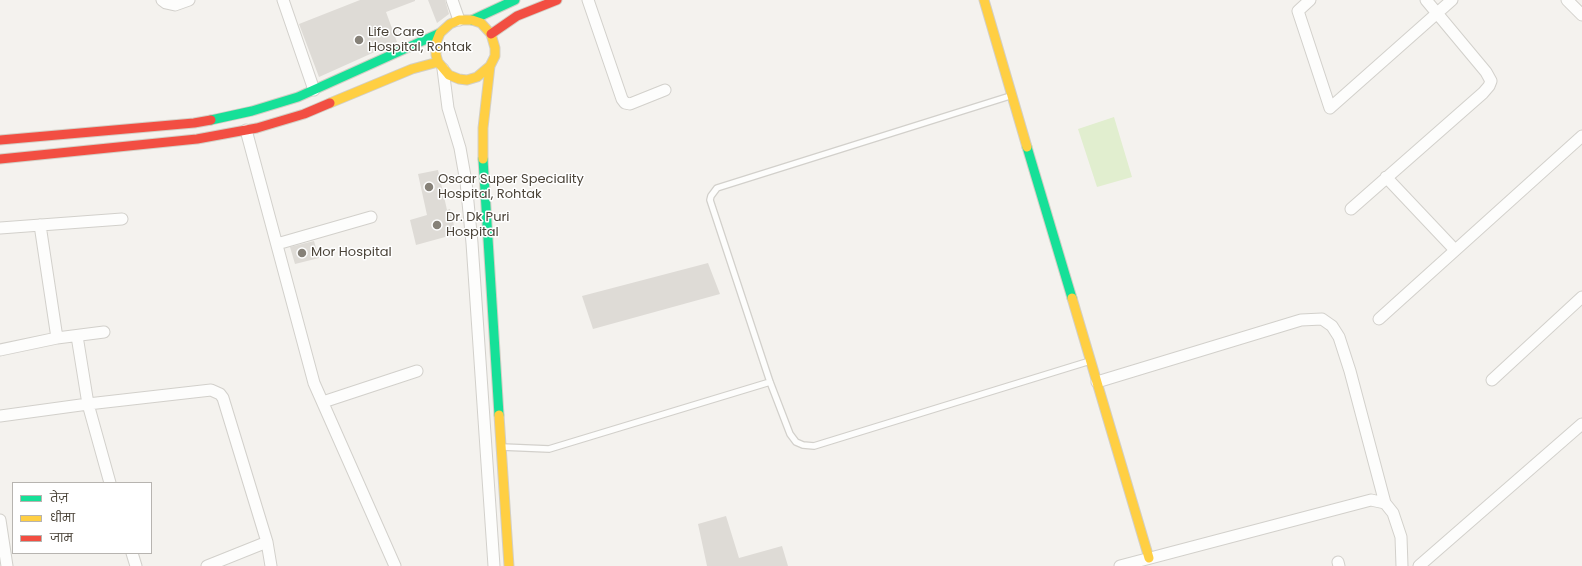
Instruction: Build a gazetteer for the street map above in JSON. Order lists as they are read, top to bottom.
{
  "places": [
    "Life Care Hospital, Rohtak",
    "Oscar Super Speciality Hospital, Rohtak",
    "Dr. Dk Puri Hospital",
    "Mor Hospital"
  ],
  "legend": ["तेज़", "धीमा", "जाम"]
}
